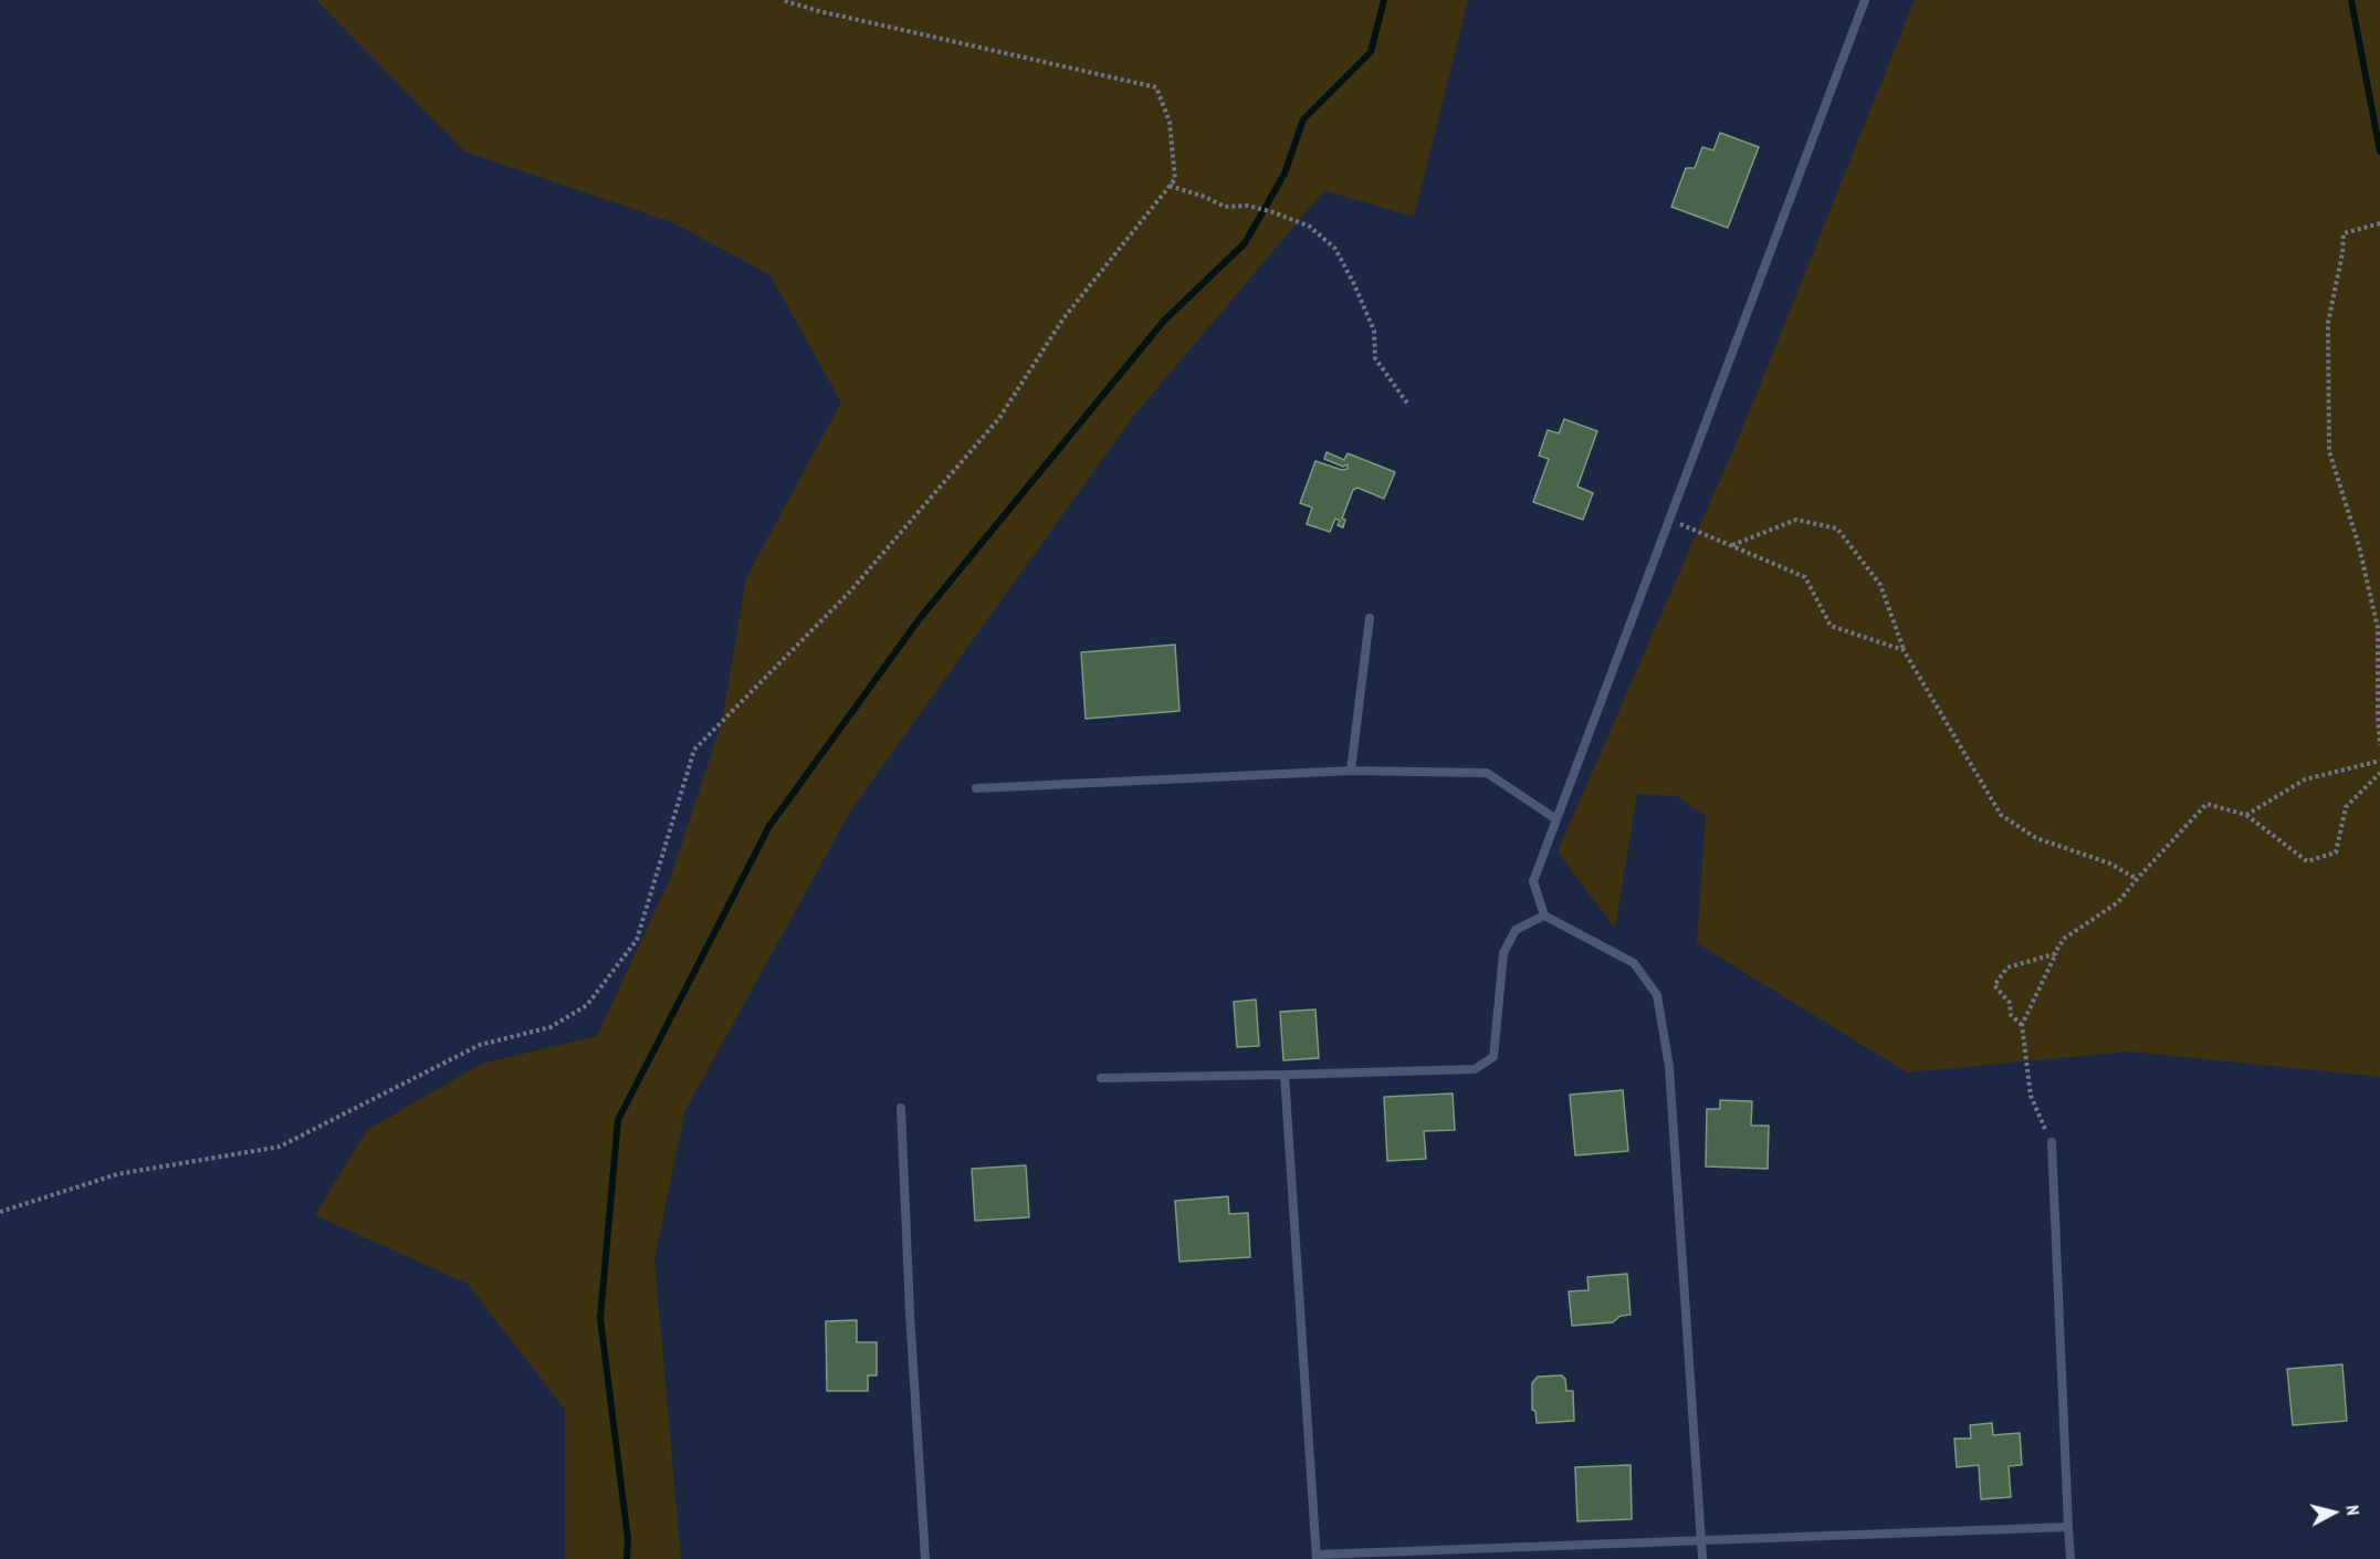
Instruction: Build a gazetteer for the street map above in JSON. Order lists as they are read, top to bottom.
{
  "north": "right"
}
